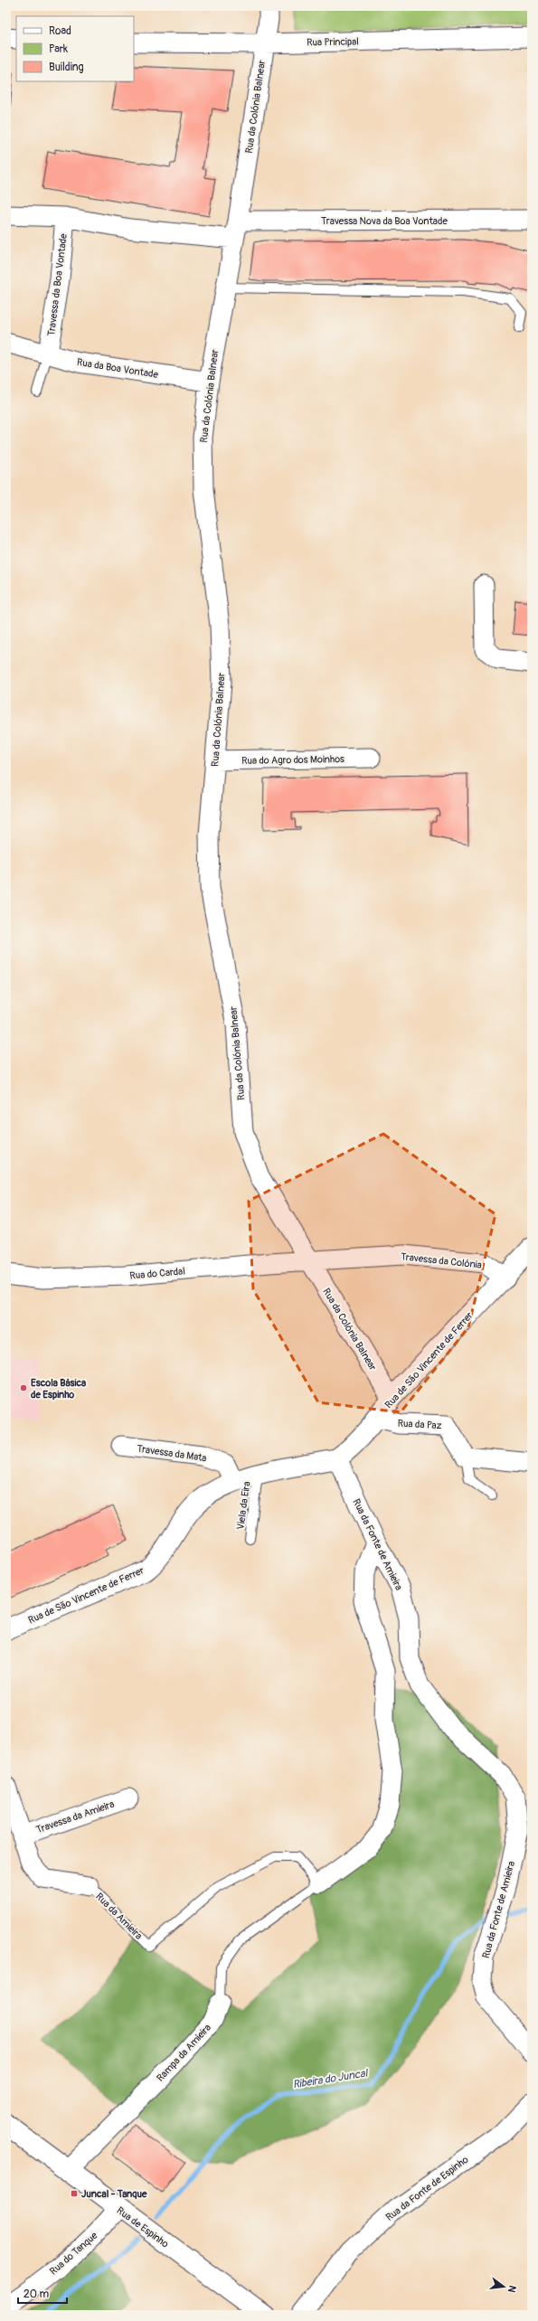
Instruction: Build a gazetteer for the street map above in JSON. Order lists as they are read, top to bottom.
{
  "streets": {
    "street": [
      "Rua Principal",
      "Rua da Colónia Balnear",
      "Travessa Nova da Boa Vontade",
      "Travessa da Boa Vontade",
      "Rua da Boa Vontade",
      "Rua do Agro dos Moinhos",
      "Travessa da Colónia",
      "Rua do Cardal",
      "Rua de São Vincente de Ferrer",
      "Rua da Paz",
      "Travessa da Mata",
      "Rua da Fonte de Amieira",
      "Travessa da Amieira",
      "Rua da Amieira",
      "Rampa da Amieira",
      "Rua da Fonte de Espinho",
      "Rua de Espinho",
      "Rua do Tanque"
    ],
    "lane": ["Viela da Eira"]
  },
  "crossings": [
    ["Rua Principal", "Rua da Colónia Balnear"],
    ["Rua da Colónia Balnear", "Travessa Nova da Boa Vontade"],
    ["Rua da Colónia Balnear", "Rua da Boa Vontade"],
    ["Rua da Colónia Balnear", "Rua do Agro dos Moinhos"],
    ["Rua da Colónia Balnear", "Travessa da Colónia"],
    ["Rua da Colónia Balnear", "Rua do Cardal"],
    ["Rua da Colónia Balnear", "Rua de São Vincente de Ferrer"],
    ["Travessa Nova da Boa Vontade", "Travessa da Boa Vontade"],
    ["Travessa da Boa Vontade", "Rua da Boa Vontade"],
    ["Travessa da Colónia", "Rua do Cardal"],
    ["Travessa da Colónia", "Rua de São Vincente de Ferrer"],
    ["Rua de São Vincente de Ferrer", "Rua da Paz"],
    ["Rua de São Vincente de Ferrer", "Travessa da Mata"],
    ["Rua de São Vincente de Ferrer", "Viela da Eira"],
    ["Rua de São Vincente de Ferrer", "Rua da Fonte de Amieira"],
    ["Travessa da Amieira", "Rua da Amieira"],
    ["Rua da Amieira", "Rampa da Amieira"],
    ["Rampa da Amieira", "Rua de Espinho"],
    ["Rua de Espinho", "Rua do Tanque"]
  ],
  "water": ["Ribeira do Juncal"],
  "places": {
    "other": ["Escola Básica de Espinho"],
    "transit": ["Juncal - Tanque"]
  },
  "legend": ["Road", "Park", "Building"],
  "scale_bar": "20 m",
  "north": "right"
}
